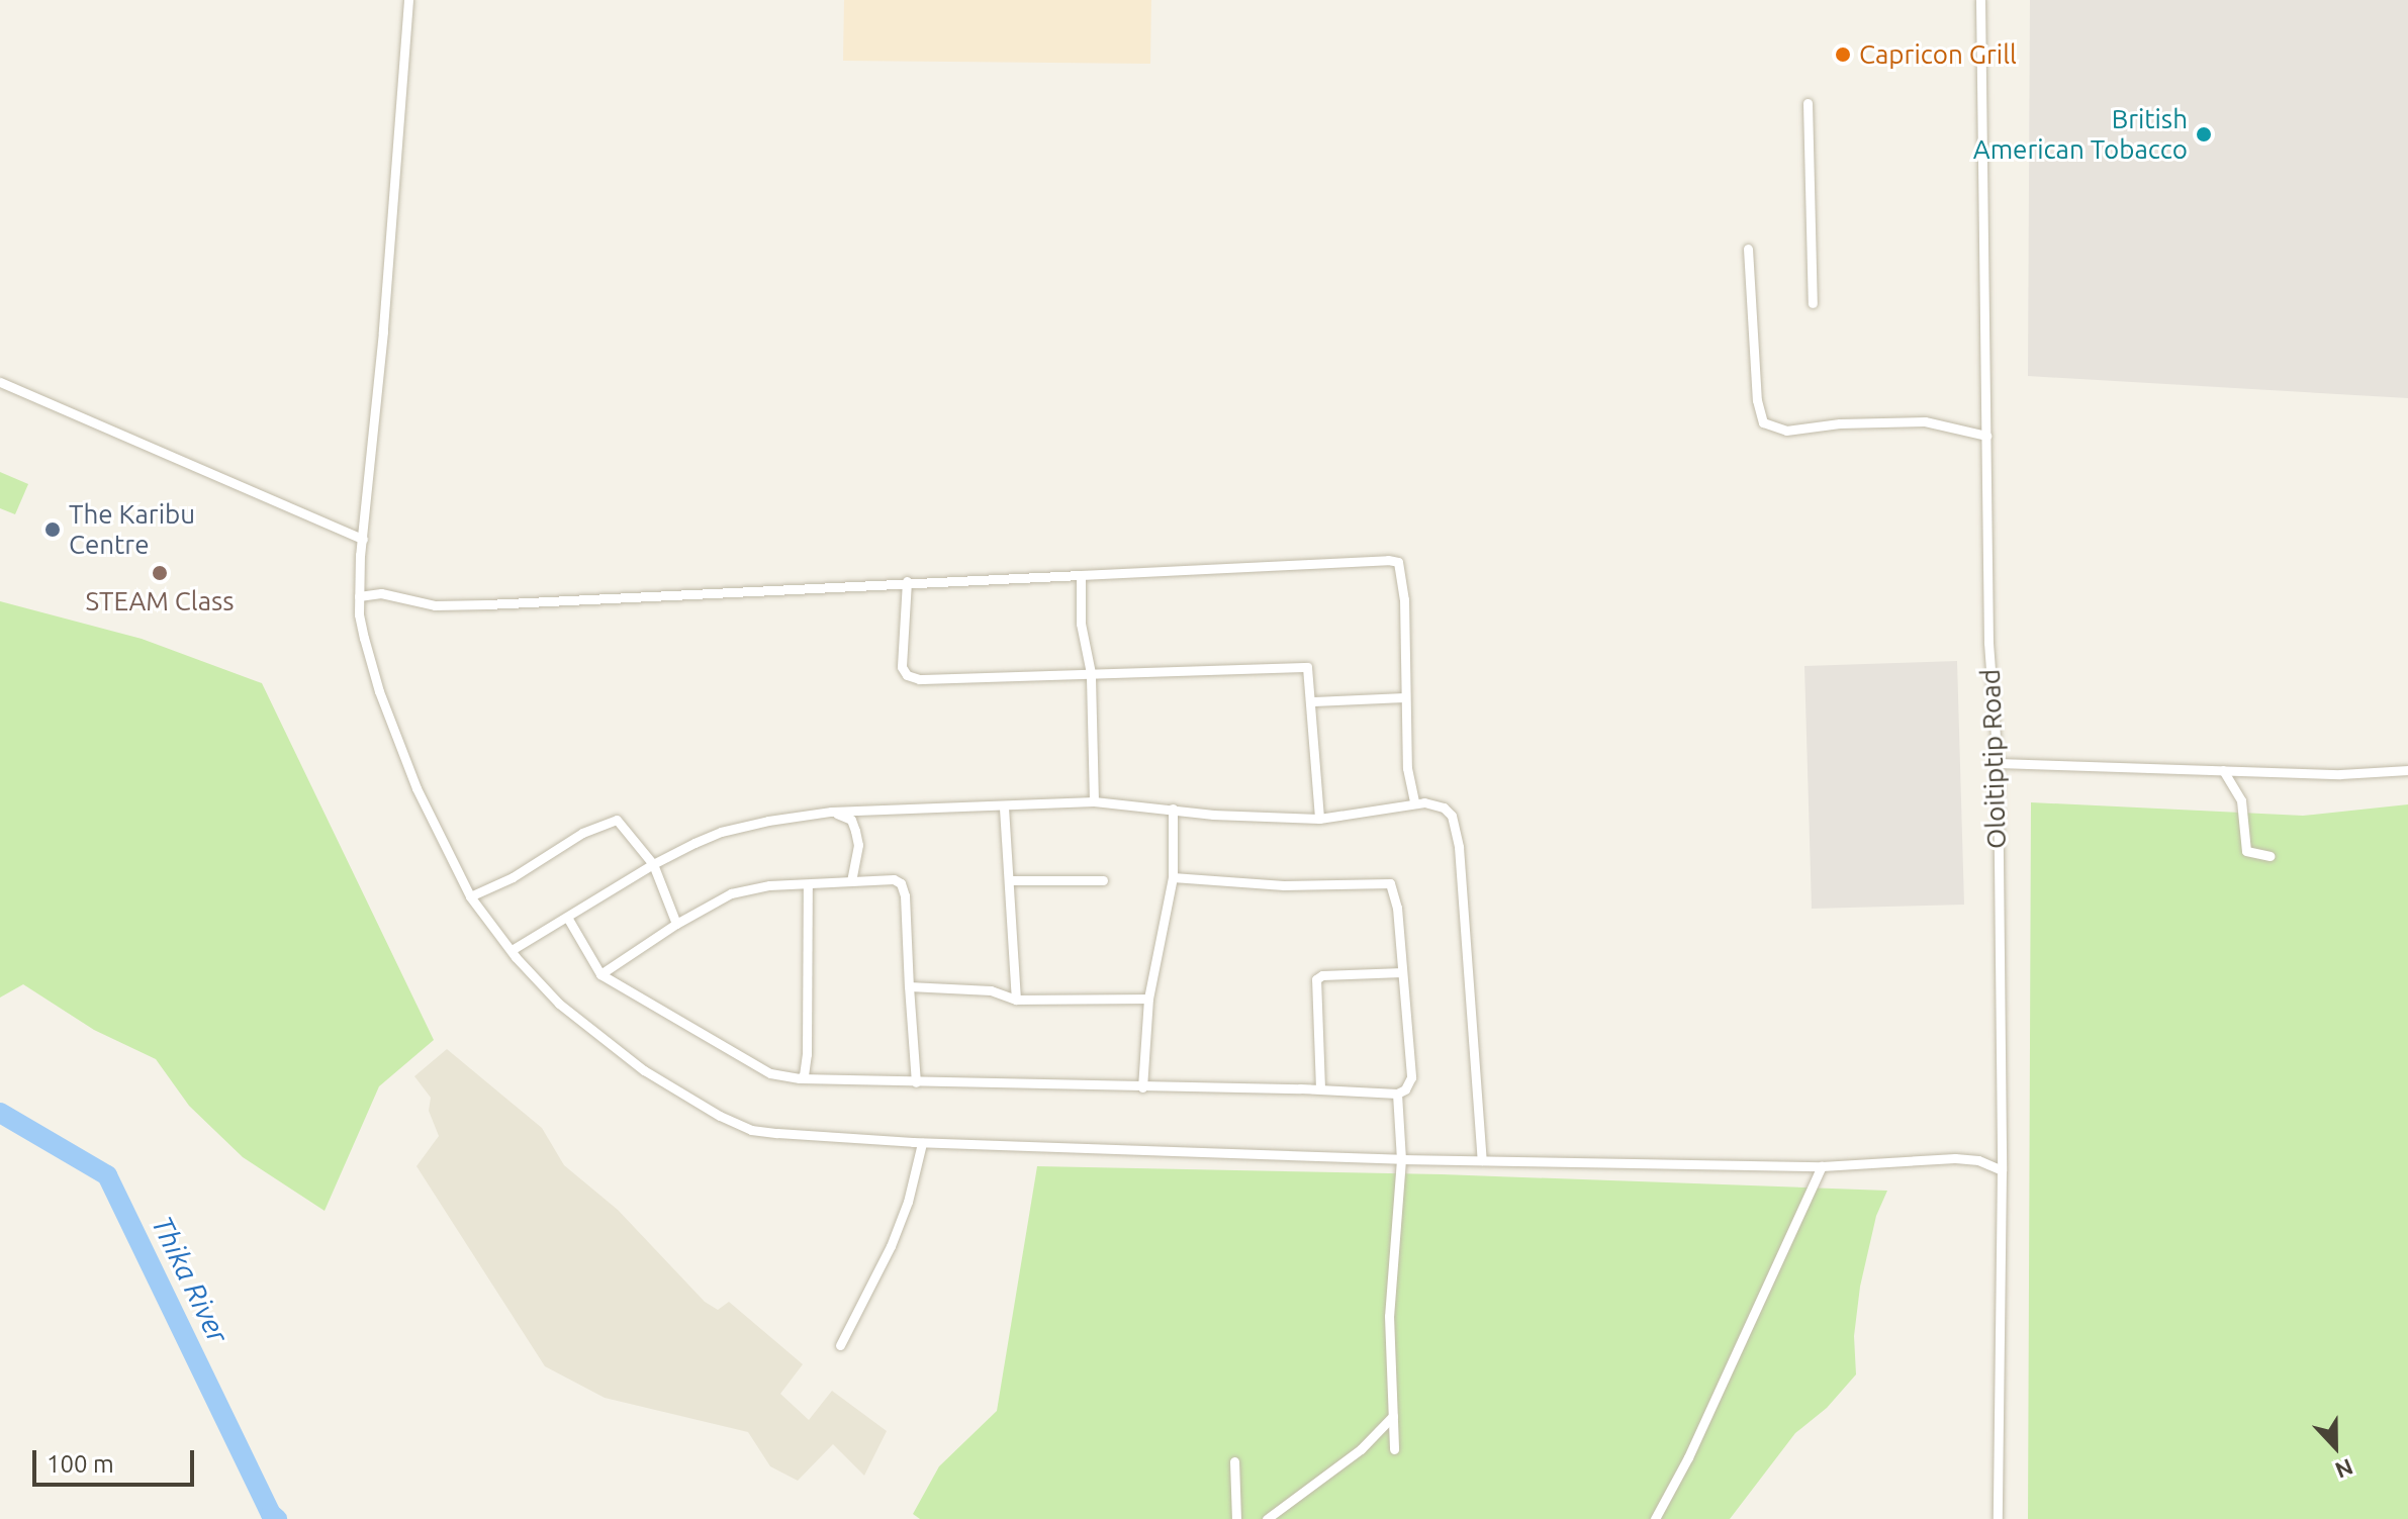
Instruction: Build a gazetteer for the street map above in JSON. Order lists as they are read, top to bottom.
{
  "streets": {
    "street": ["Oloitiptip Road"]
  },
  "water": ["Thika River"],
  "places": [
    "Capricon Grill",
    "British American Tobacco",
    "The Karibu Centre",
    "STEAM Class"
  ],
  "scale_bar": "100 m",
  "north": "bottom"
}
